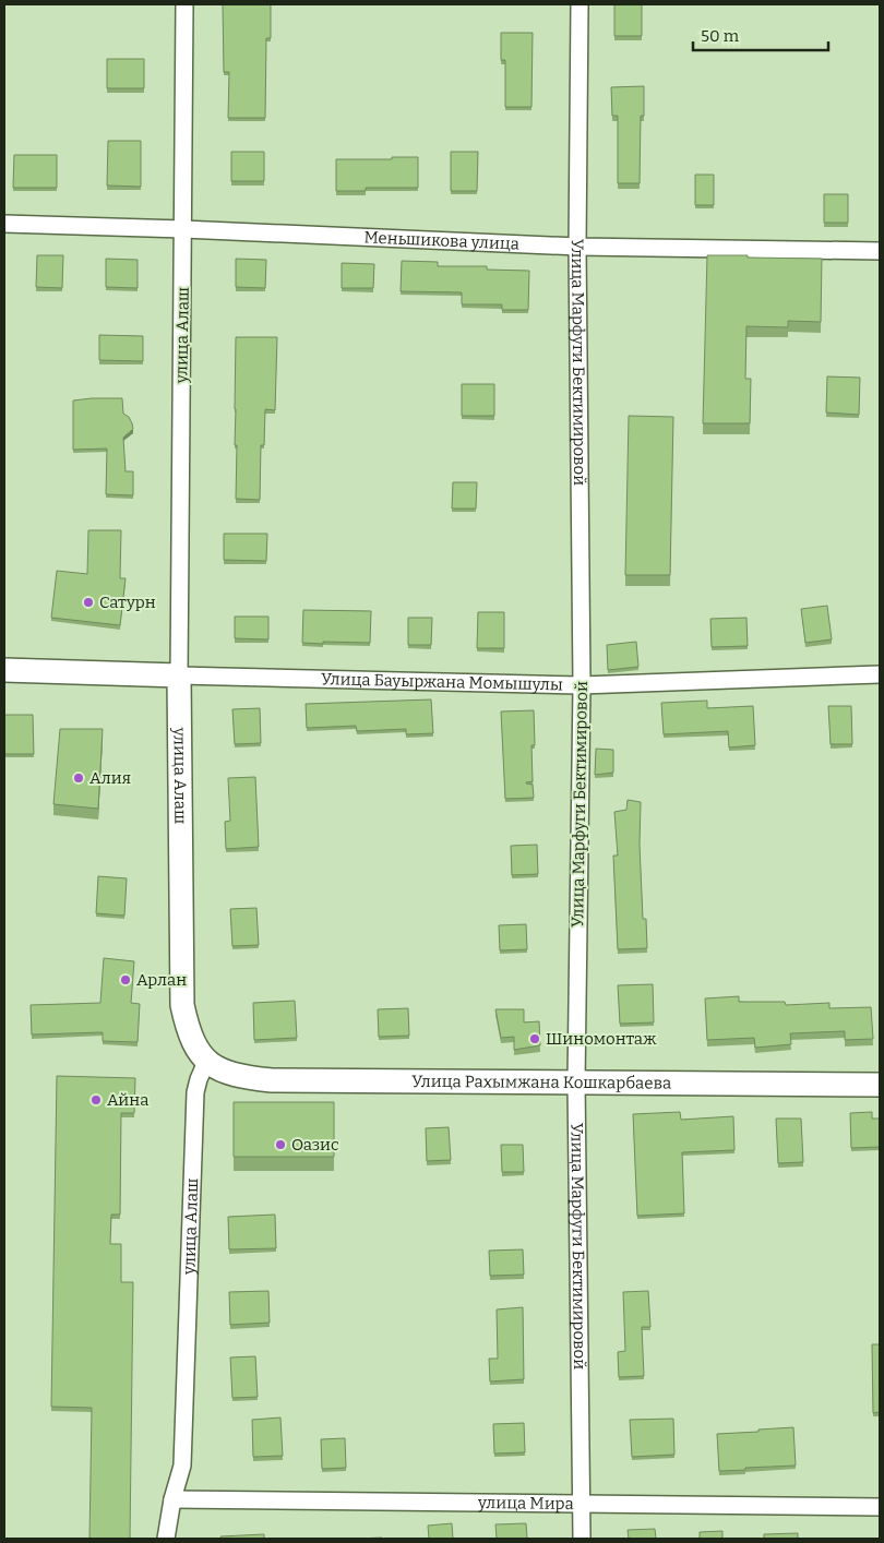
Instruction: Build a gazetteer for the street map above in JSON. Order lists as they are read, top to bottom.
{
  "streets": {
    "street": [
      "Меньшикова улица",
      "улица Алаш",
      "Улица Марфуги Бектимировой",
      "Улица Бауыржана Момышулы",
      "Улица Рахымжана Кошкарбаева",
      "улица Мира"
    ]
  },
  "crossings": [
    ["Меньшикова улица", "улица Алаш"],
    ["Меньшикова улица", "Улица Марфуги Бектимировой"],
    ["улица Алаш", "Улица Бауыржана Момышулы"],
    ["улица Алаш", "Улица Рахымжана Кошкарбаева"],
    ["улица Алаш", "улица Мира"],
    ["Улица Марфуги Бектимировой", "Улица Бауыржана Момышулы"],
    ["Улица Марфуги Бектимировой", "Улица Рахымжана Кошкарбаева"],
    ["Улица Марфуги Бектимировой", "улица Мира"]
  ],
  "places": [
    "Сатурн",
    "Алия",
    "Арлан",
    "Шиномонтаж",
    "Айна",
    "Оазис"
  ],
  "scale_bar": "50 m"
}
